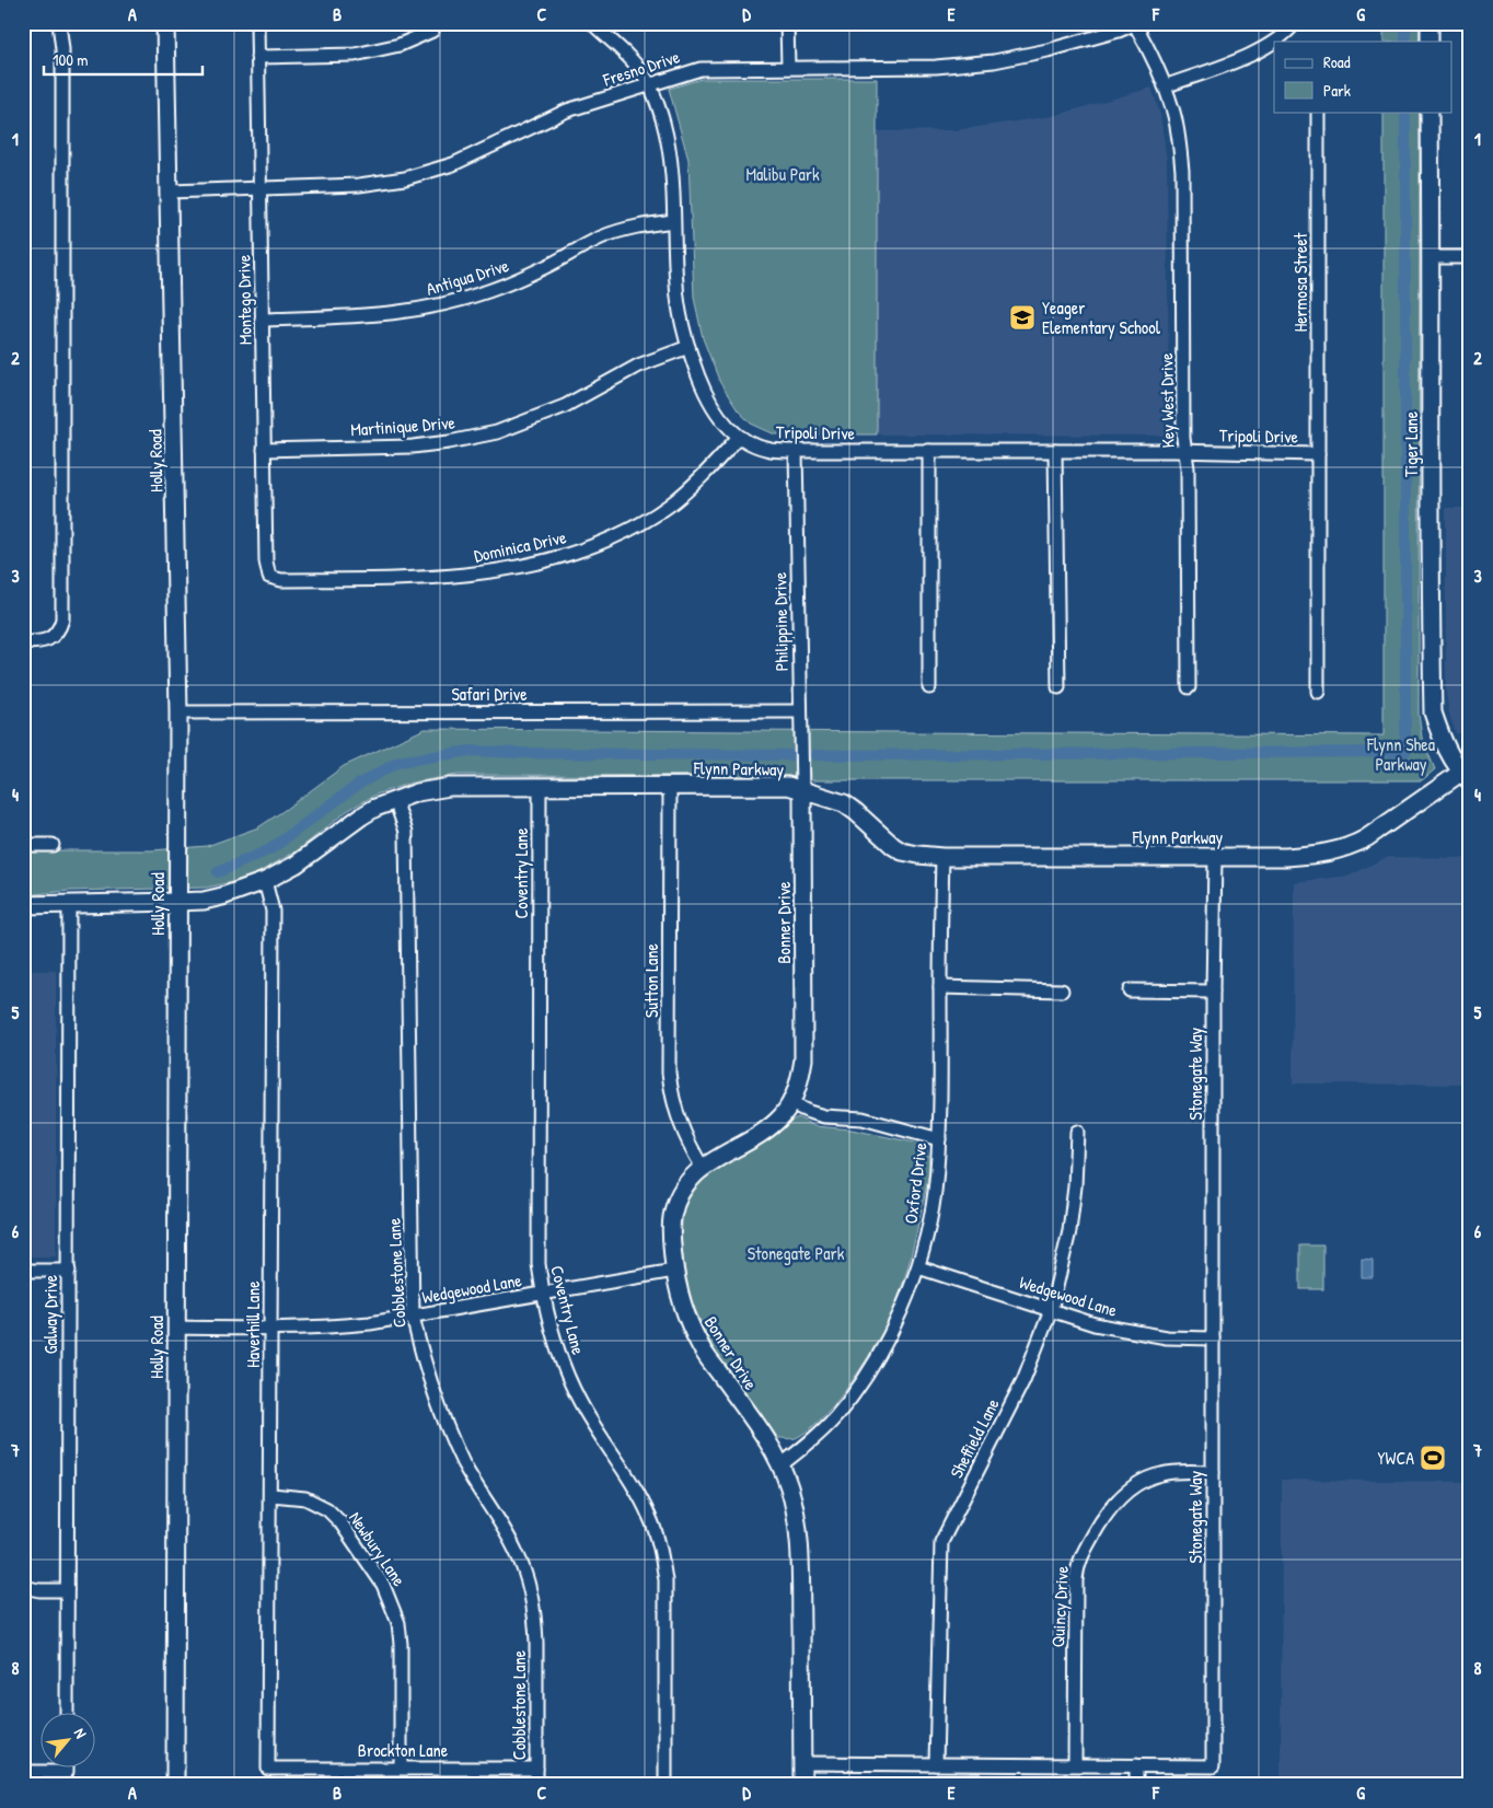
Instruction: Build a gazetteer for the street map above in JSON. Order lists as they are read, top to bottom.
{
  "streets": {
    "street": [
      "Fresno Drive",
      "Antigua Drive",
      "Hermosa Street",
      "Montego Drive",
      "Key West Drive",
      "Martinique Drive",
      "Tripoli Drive",
      "Tiger Lane",
      "Holly Road",
      "Dominica Drive",
      "Philippine Drive",
      "Safari Drive",
      "Flynn Parkway",
      "Coventry Lane",
      "Bonner Drive",
      "Sutton Lane",
      "Stonegate Way",
      "Oxford Drive",
      "Cobblestone Lane",
      "Wedgewood Lane",
      "Galway Drive",
      "Haverhill Lane",
      "Sheffield Lane",
      "Newbury Lane",
      "Quincy Drive",
      "Brockton Lane"
    ]
  },
  "crossings": [
    ["Fresno Drive", "Montego Drive"],
    ["Fresno Drive", "Key West Drive"],
    ["Fresno Drive", "Tripoli Drive"],
    ["Fresno Drive", "Holly Road"],
    ["Antigua Drive", "Montego Drive"],
    ["Antigua Drive", "Tripoli Drive"],
    ["Hermosa Street", "Tripoli Drive"],
    ["Montego Drive", "Martinique Drive"],
    ["Montego Drive", "Dominica Drive"],
    ["Key West Drive", "Tripoli Drive"],
    ["Martinique Drive", "Tripoli Drive"],
    ["Tripoli Drive", "Dominica Drive"],
    ["Tripoli Drive", "Philippine Drive"],
    ["Tiger Lane", "Flynn Parkway"],
    ["Holly Road", "Safari Drive"],
    ["Holly Road", "Flynn Parkway"],
    ["Holly Road", "Wedgewood Lane"],
    ["Philippine Drive", "Safari Drive"],
    ["Philippine Drive", "Flynn Parkway"],
    ["Philippine Drive", "Bonner Drive"],
    ["Flynn Parkway", "Coventry Lane"],
    ["Flynn Parkway", "Bonner Drive"],
    ["Flynn Parkway", "Sutton Lane"],
    ["Flynn Parkway", "Stonegate Way"],
    ["Flynn Parkway", "Oxford Drive"],
    ["Flynn Parkway", "Cobblestone Lane"],
    ["Flynn Parkway", "Galway Drive"],
    ["Flynn Parkway", "Haverhill Lane"],
    ["Coventry Lane", "Wedgewood Lane"],
    ["Bonner Drive", "Sutton Lane"],
    ["Bonner Drive", "Stonegate Way"],
    ["Bonner Drive", "Oxford Drive"],
    ["Bonner Drive", "Wedgewood Lane"],
    ["Stonegate Way", "Wedgewood Lane"],
    ["Stonegate Way", "Sheffield Lane"],
    ["Stonegate Way", "Quincy Drive"],
    ["Oxford Drive", "Wedgewood Lane"],
    ["Cobblestone Lane", "Wedgewood Lane"],
    ["Cobblestone Lane", "Brockton Lane"],
    ["Wedgewood Lane", "Haverhill Lane"],
    ["Wedgewood Lane", "Sheffield Lane"],
    ["Haverhill Lane", "Newbury Lane"],
    ["Haverhill Lane", "Brockton Lane"],
    ["Newbury Lane", "Brockton Lane"]
  ],
  "parks": ["Malibu Park", "Flynn Shea Parkway", "Stonegate Park"],
  "places": {
    "school or university": ["Yeager Elementary School"],
    "sports": ["YWCA"]
  },
  "legend": ["Road", "Park"],
  "scale_bar": "100 m",
  "north": "top right",
  "grid": {
    "columns": [
      "A",
      "B",
      "C",
      "D",
      "E",
      "F",
      "G"
    ],
    "rows": [
      "1",
      "2",
      "3",
      "4",
      "5",
      "6",
      "7",
      "8"
    ]
  }
}
